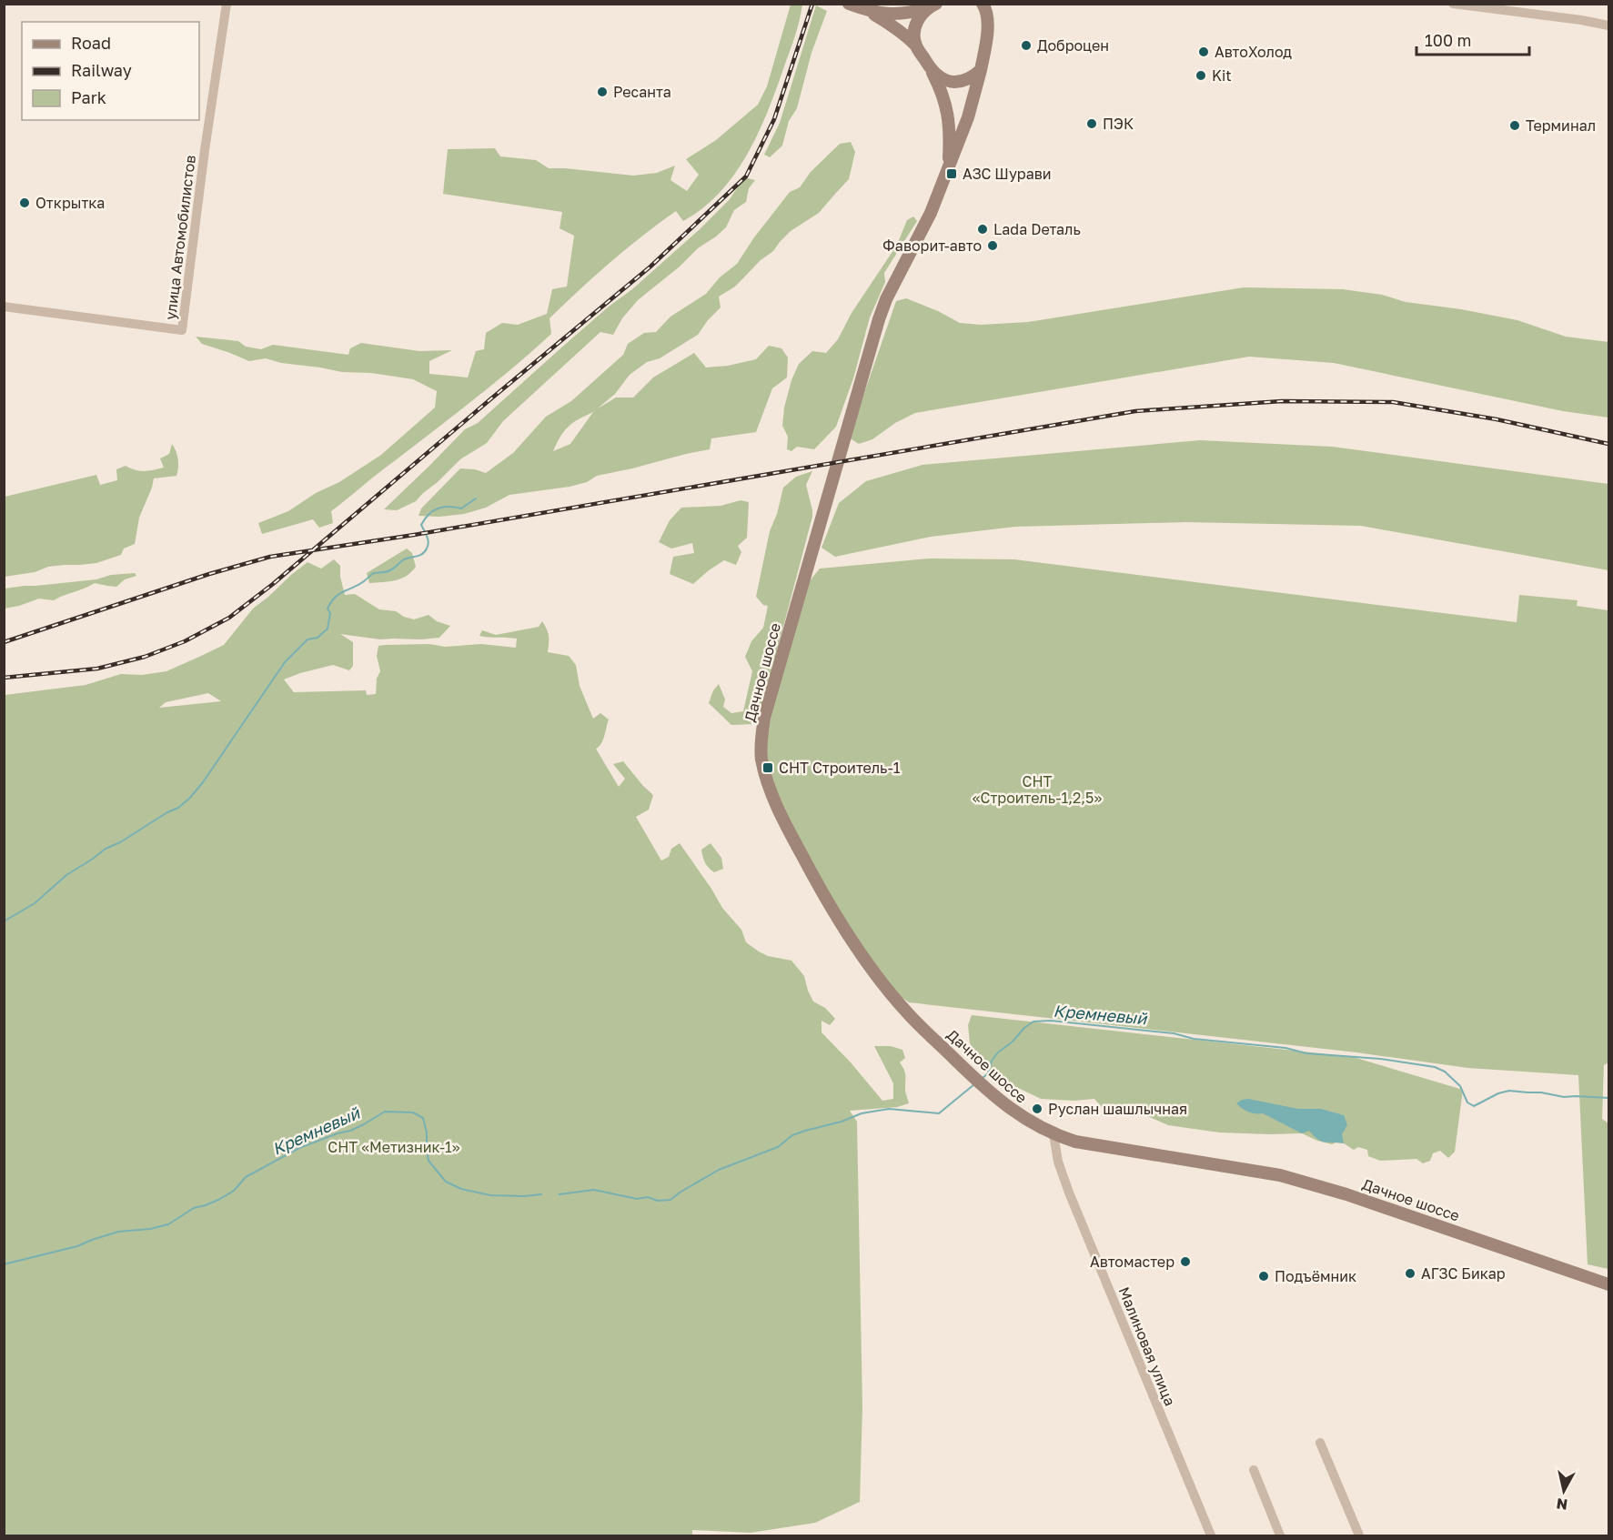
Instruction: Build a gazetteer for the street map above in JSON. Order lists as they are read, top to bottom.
{
  "streets": {
    "main road": ["Дачное шоссе"],
    "street": ["улица Автомобилистов", "Малиновая улица"]
  },
  "crossings": [
    ["Дачное шоссе", "Малиновая улица"]
  ],
  "water": ["Кремневый"],
  "parks": ["СНТ «Строитель-1,2,5»", "СНТ «Метизник-1»"],
  "places": {
    "other": [
      "Доброцен",
      "АвтоХолод",
      "Kit",
      "Ресанта",
      "ПЭК",
      "Терминал",
      "Открытка",
      "Lada Dеталь",
      "Фаворит-авто",
      "Руслан шашлычная",
      "Автомастер",
      "АГЗС Бикар",
      "Подъёмник"
    ],
    "transit": ["АЗС Шурави", "СНТ Строитель-1"]
  },
  "legend": ["Road", "Railway", "Park"],
  "scale_bar": "100 m",
  "north": "bottom"
}
